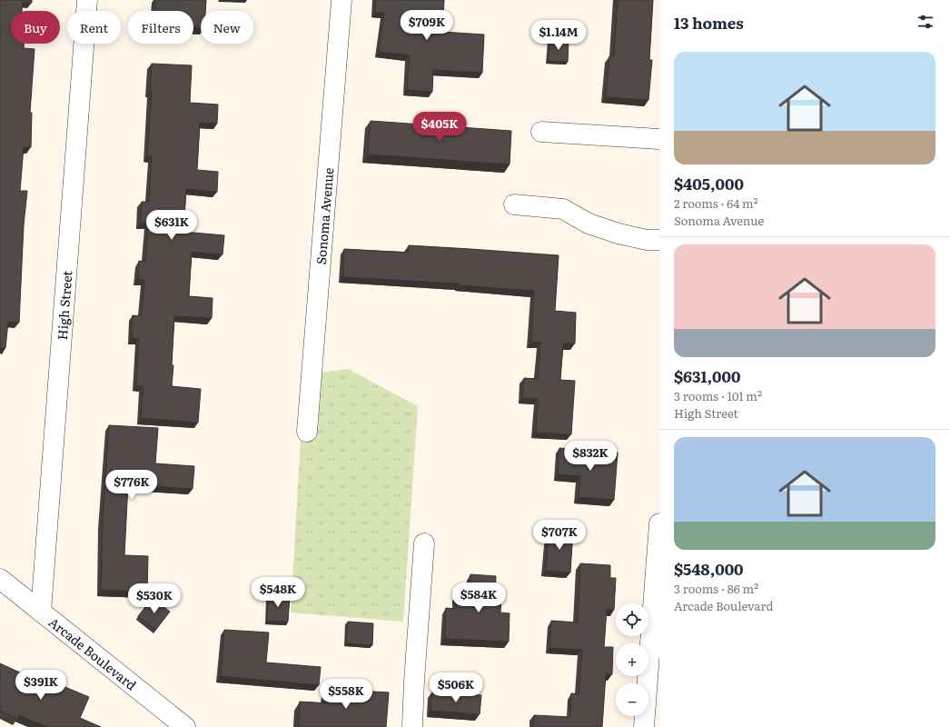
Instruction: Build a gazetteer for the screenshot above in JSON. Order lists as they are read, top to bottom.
{
  "streets": {
    "street": ["Sonoma Avenue", "High Street", "Arcade Boulevard"]
  },
  "crossings": [
    ["High Street", "Arcade Boulevard"]
  ],
  "page": {
    "heading": "13 homes",
    "price": [
      "$709K",
      "$1.14M",
      "$405K",
      "$631K",
      "$832K",
      "$776K",
      "$707K",
      "$548K",
      "$584K",
      "$530K",
      "$391K",
      "$506K",
      "$558K"
    ],
    "chip": [
      "Buy",
      "Rent",
      "Filters",
      "New"
    ],
    "list": [
      {
        "name": "$405,000",
        "note": "2 rooms · 64 m² · Sonoma Avenue"
      },
      {
        "name": "$631,000",
        "note": "3 rooms · 101 m² · High Street"
      },
      {
        "name": "$548,000",
        "note": "3 rooms · 86 m² · Arcade Boulevard"
      }
    ],
    "map_buttons": ["+", "−"]
  }
}
